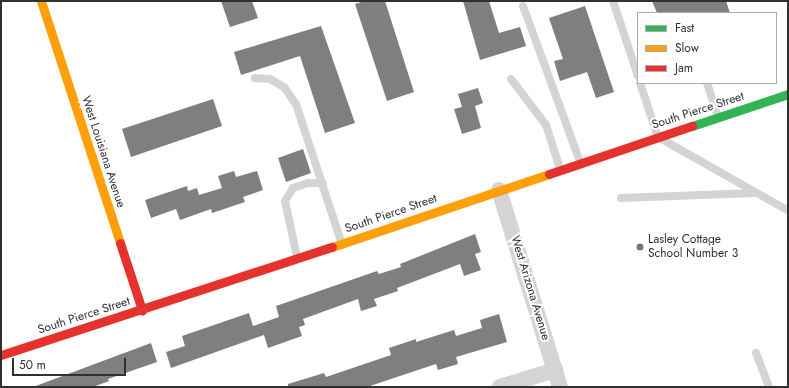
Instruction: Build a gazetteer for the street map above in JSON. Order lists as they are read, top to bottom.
{
  "streets": {
    "street": ["South Pierce Street", "West Louisiana Avenue", "West Arizona Avenue"]
  },
  "crossings": [
    ["South Pierce Street", "West Louisiana Avenue"],
    ["South Pierce Street", "West Arizona Avenue"]
  ],
  "places": ["Lasley Cottage School Number 3"],
  "legend": ["Fast", "Slow", "Jam"],
  "scale_bar": "50 m"
}
